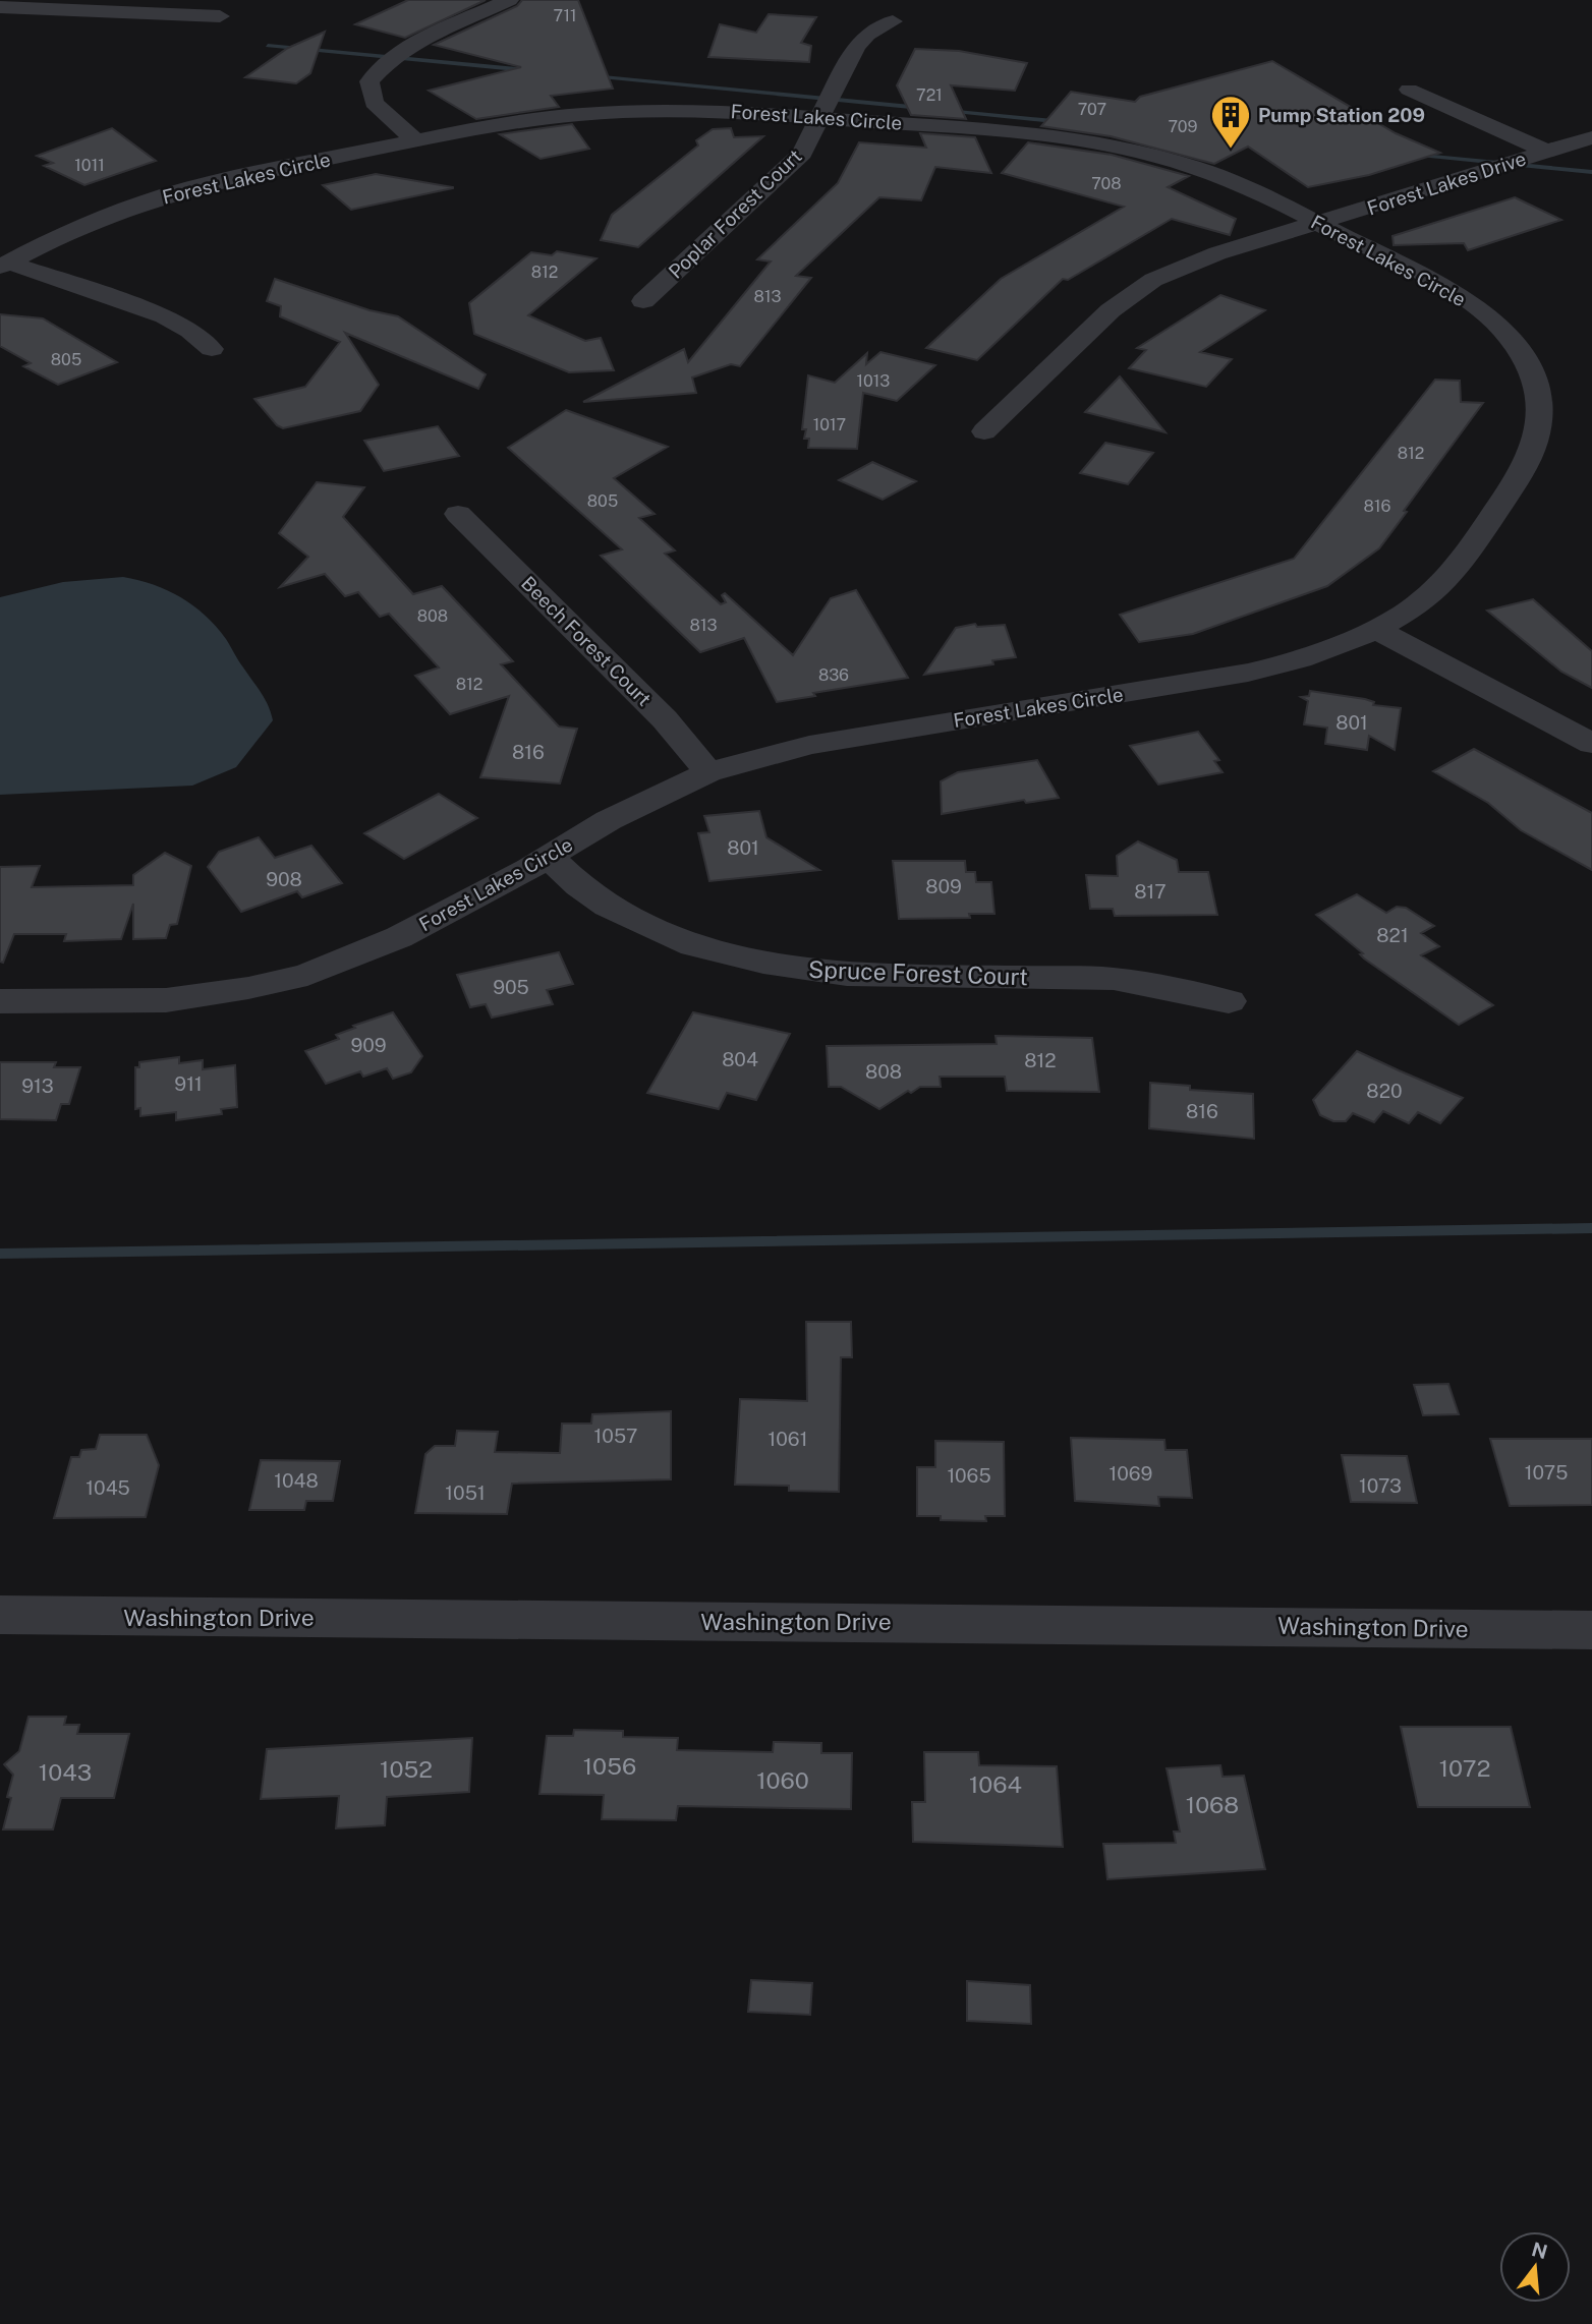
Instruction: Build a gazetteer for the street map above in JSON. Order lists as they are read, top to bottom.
{
  "streets": {
    "street": [
      "Forest Lakes Circle",
      "Forest Lakes Drive",
      "Poplar Forest Court",
      "Beech Forest Court",
      "Spruce Forest Court",
      "Washington Drive"
    ]
  },
  "crossings": [
    ["Forest Lakes Circle", "Forest Lakes Drive"],
    ["Forest Lakes Circle", "Poplar Forest Court"],
    ["Forest Lakes Circle", "Beech Forest Court"],
    ["Forest Lakes Circle", "Spruce Forest Court"]
  ],
  "places": {
    "building": ["Pump Station 209"]
  },
  "house_numbers": [
    "711",
    "721",
    "707",
    "709",
    "1011",
    "708",
    "812",
    "813",
    "805",
    "1013",
    "1017",
    "812",
    "805",
    "816",
    "808",
    "813",
    "836",
    "812",
    "801",
    "816",
    "801",
    "908",
    "809",
    "817",
    "821",
    "905",
    "909",
    "804",
    "812",
    "808",
    "911",
    "913",
    "820",
    "816",
    "1057",
    "1061",
    "1075",
    "1069",
    "1065",
    "1048",
    "1073",
    "1045",
    "1051",
    "1056",
    "1072",
    "1052",
    "1043",
    "1060",
    "1064",
    "1068"
  ],
  "north": "top"
}
